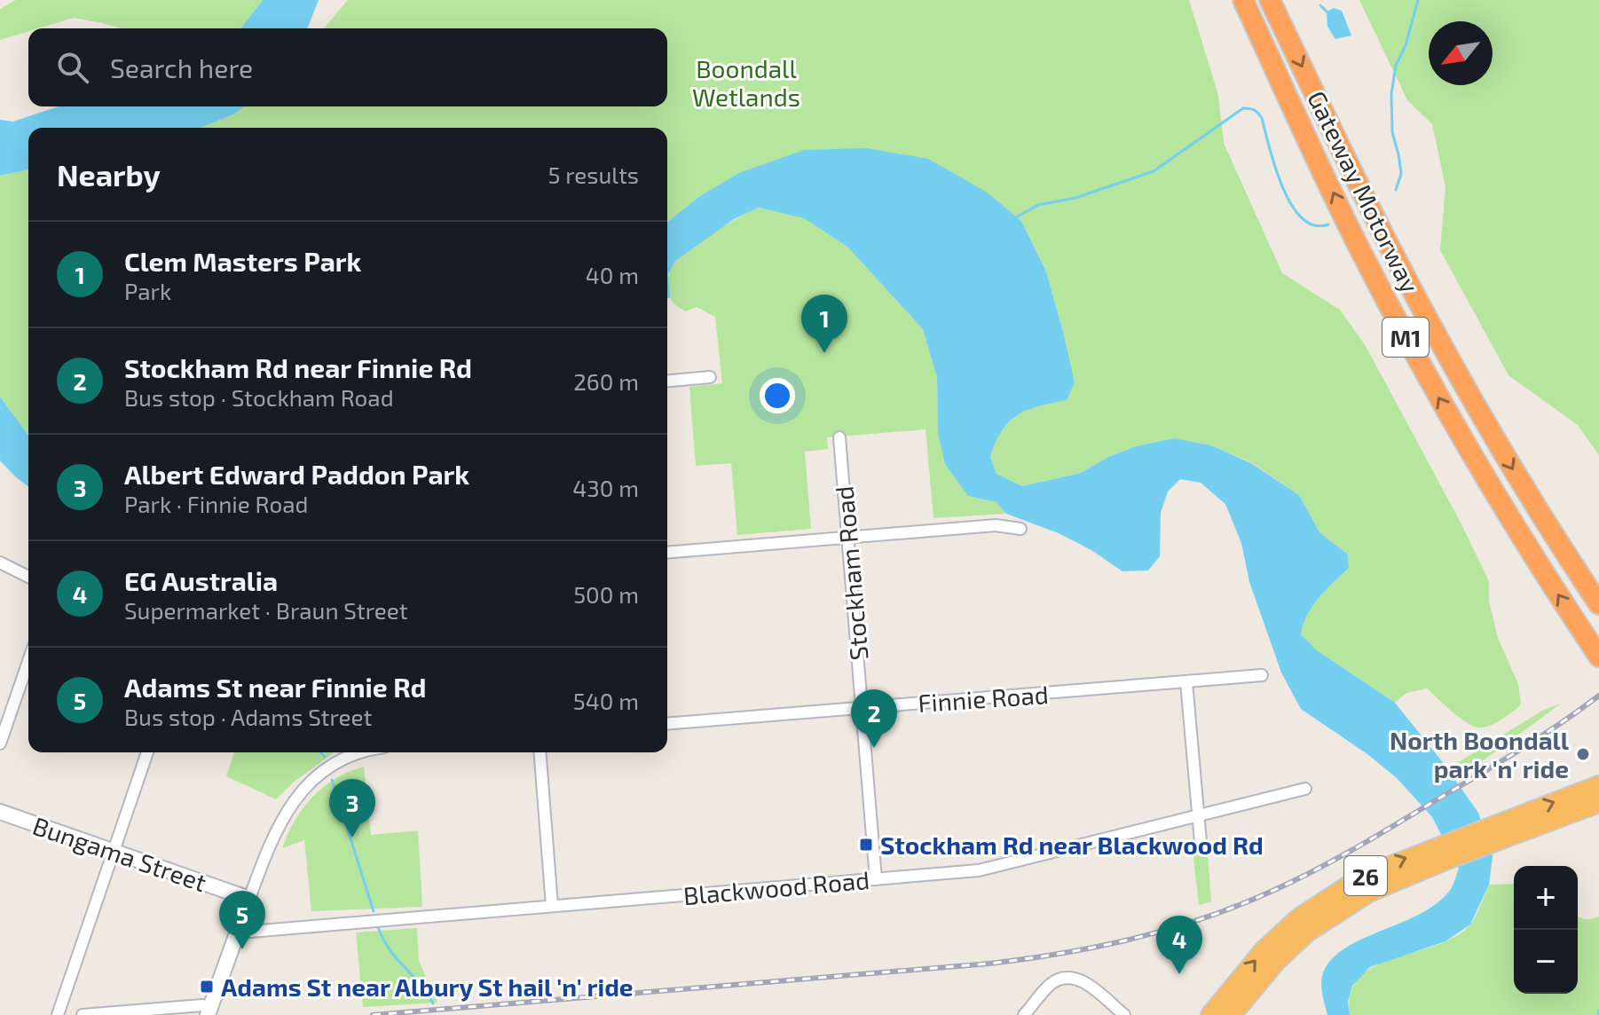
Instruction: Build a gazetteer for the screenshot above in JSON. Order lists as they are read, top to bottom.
{
  "streets": {
    "highway": ["Gateway Motorway", "M1", "26"],
    "street": [
      "Stockham Road",
      "Finnie Road",
      "Bungama Street",
      "Blackwood Road"
    ]
  },
  "crossings": [
    ["Stockham Road", "Finnie Road"],
    ["Stockham Road", "Blackwood Road"]
  ],
  "parks": ["Boondall Wetlands"],
  "places": {
    "other": ["North Boondall park 'n' ride"],
    "transit": ["Stockham Rd near Blackwood Rd", "Adams St near Albury St hail 'n' ride"]
  },
  "north": "bottom left",
  "page": {
    "search": "Search here",
    "heading": ["Nearby", "5 results"],
    "list": [
      {
        "mark": "1",
        "name": "Clem Masters Park",
        "note": "Park",
        "value": "40 m"
      },
      {
        "mark": "2",
        "name": "Stockham Rd near Finnie Rd",
        "note": "Bus stop · Stockham Road",
        "value": "260 m"
      },
      {
        "mark": "3",
        "name": "Albert Edward Paddon Park",
        "note": "Park · Finnie Road",
        "value": "430 m"
      },
      {
        "mark": "4",
        "name": "EG Australia",
        "note": "Supermarket · Braun Street",
        "value": "500 m"
      },
      {
        "mark": "5",
        "name": "Adams St near Finnie Rd",
        "note": "Bus stop · Adams Street",
        "value": "540 m"
      }
    ],
    "pins": [
      "1",
      "2",
      "3",
      "5",
      "4"
    ],
    "map_buttons": ["+", "−"]
  }
}
